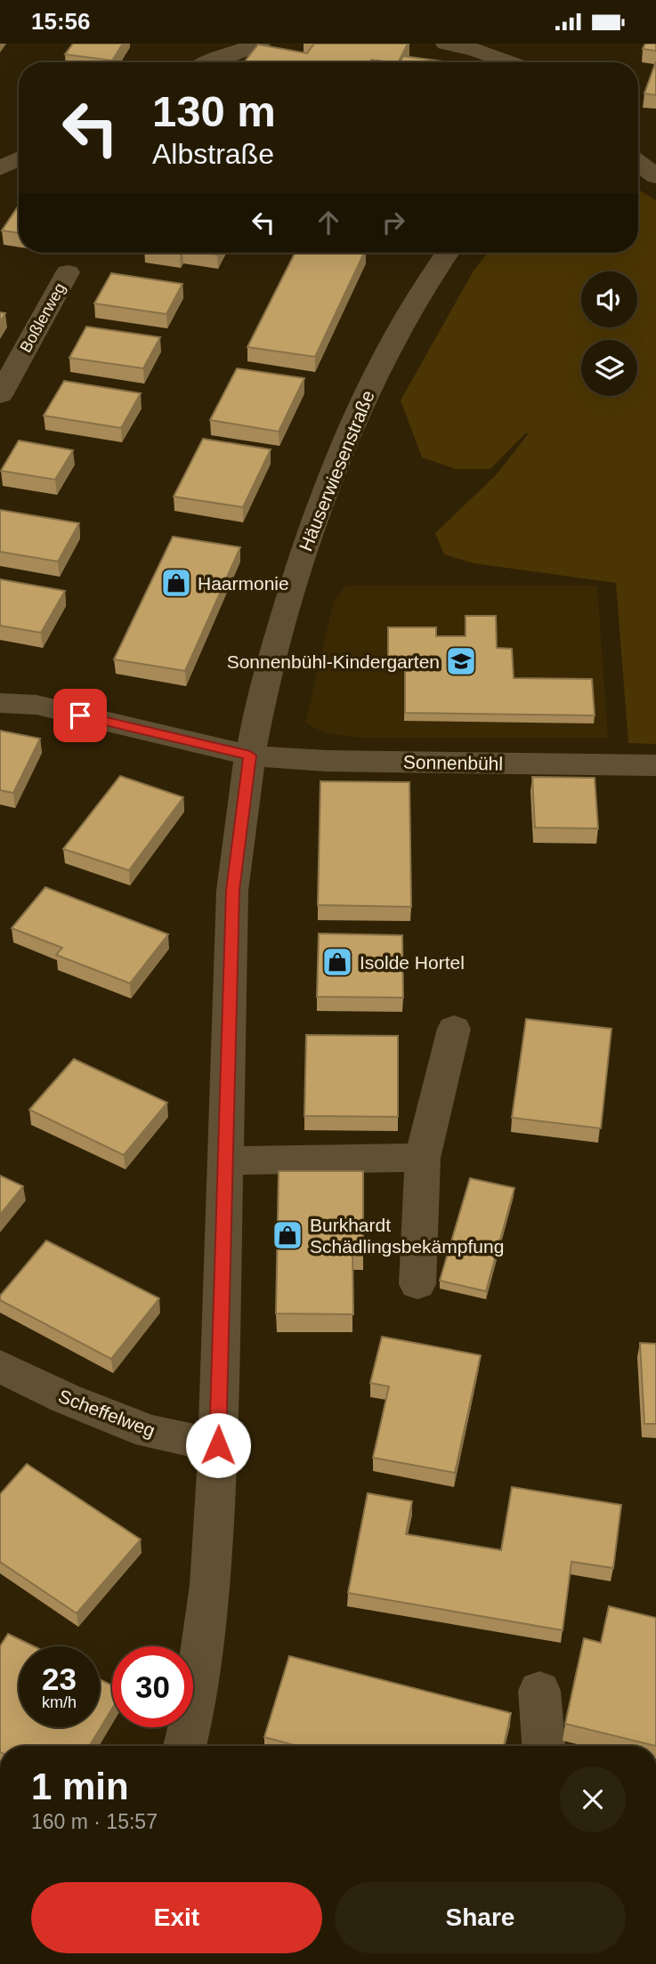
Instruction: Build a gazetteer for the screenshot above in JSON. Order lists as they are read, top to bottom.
{
  "streets": {
    "street": [
      "Boßlerweg",
      "Häuserwiesenstraße",
      "Sonnenbühl",
      "Scheffelweg"
    ]
  },
  "crossings": [
    ["Häuserwiesenstraße", "Sonnenbühl"],
    ["Häuserwiesenstraße", "Scheffelweg"]
  ],
  "places": {
    "shop": ["Haarmonie", "Isolde Hortel", "Burkhardt Schädlingsbekämpfung"],
    "school or university": ["Sonnenbühl-Kindergarten"]
  },
  "page": {
    "status": "15:56",
    "turn": ["130 m", "Albstraße"],
    "speed": "23 km/h",
    "limit": "30",
    "heading": ["1 min", "160 m · 15:57"],
    "buttons": ["Exit", "Share"]
  }
}
